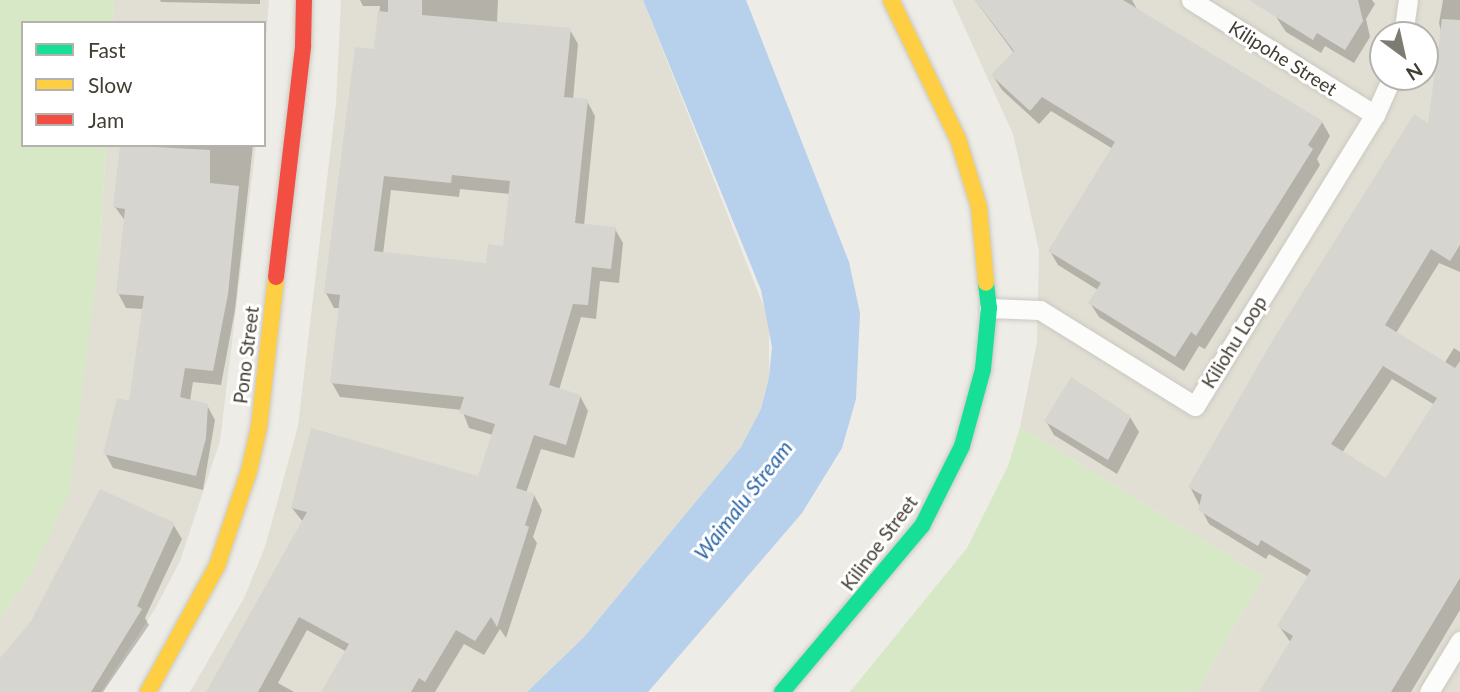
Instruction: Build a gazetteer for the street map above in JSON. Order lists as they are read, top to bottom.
{
  "streets": {
    "street": ["Pono Street", "Kilinoe Street"],
    "lane": ["Kilipohe Street", "Kiliohu Loop"]
  },
  "crossings": [
    ["Kilipohe Street", "Kiliohu Loop"],
    ["Kiliohu Loop", "Kilinoe Street"]
  ],
  "water": ["Waimalu Stream"],
  "legend": ["Fast", "Slow", "Jam"],
  "north": "bottom right"
}
